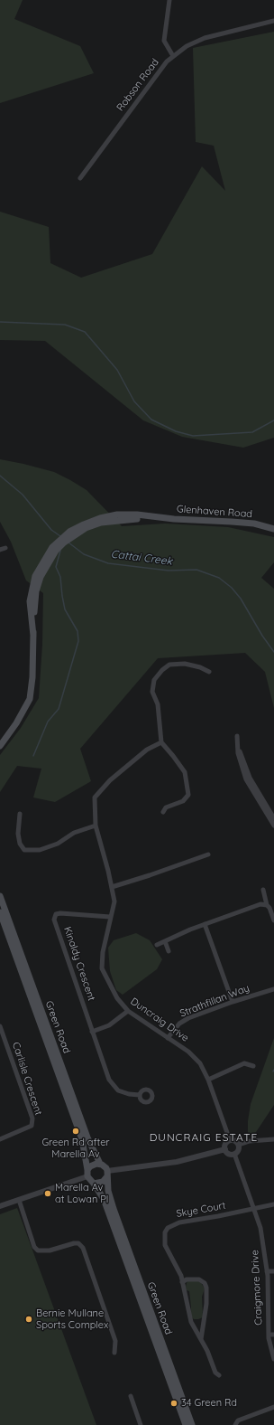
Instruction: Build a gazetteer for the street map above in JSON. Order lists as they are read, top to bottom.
{
  "streets": {
    "main road": ["Glenhaven Road", "Green Road"],
    "street": [
      "Robson Road",
      "Kinaldy Crescent",
      "Strathfillan Way",
      "Duncraig Drive",
      "Carlisle Crescent",
      "Skye Court",
      "Craigmore Drive"
    ]
  },
  "crossings": [
    ["Kinaldy Crescent", "Duncraig Drive"],
    ["Strathfillan Way", "Duncraig Drive"],
    ["Duncraig Drive", "Craigmore Drive"],
    ["Skye Court", "Craigmore Drive"]
  ],
  "districts": ["DUNCRAIG ESTATE"],
  "water": ["Cattai Creek"],
  "places": [
    "Green Rd after Marella Av",
    "Marella Av at Lowan Pl",
    "Bernie Mullane Sports Complex",
    "34 Green Rd"
  ]
}
